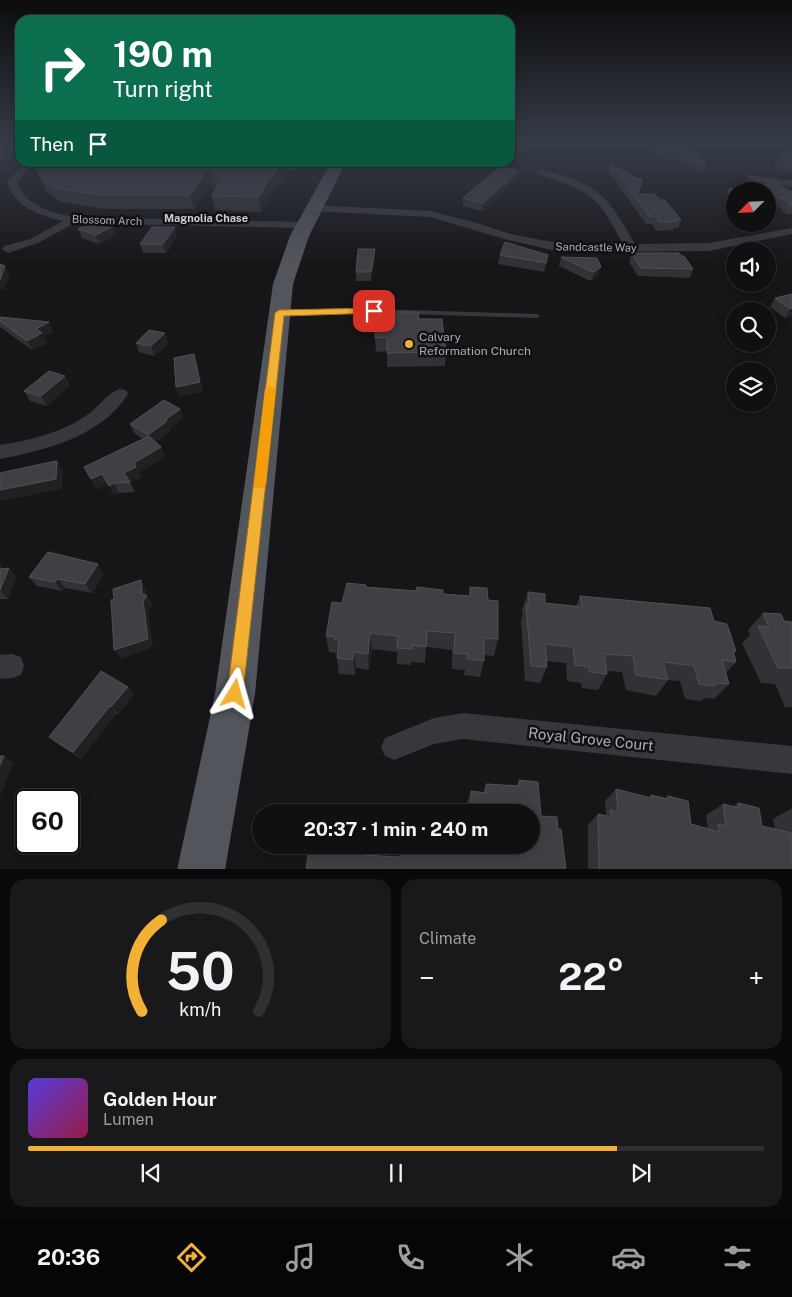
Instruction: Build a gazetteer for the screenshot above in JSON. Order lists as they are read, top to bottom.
{
  "streets": {
    "street": ["Blossom Arch", "Sandcastle Way", "Royal Grove Court"]
  },
  "crossings": [
    ["Blossom Arch", "Sandcastle Way"]
  ],
  "districts": ["Magnolia Chase"],
  "places": ["Calvary Reformation Church"],
  "north": "bottom left",
  "page": {
    "turn": ["190 m", "Turn right"],
    "then": "Then",
    "limit": "60",
    "trip": "20:37 · 1 min · 240 m",
    "tile": "Climate",
    "heat": ["−", "22°", "+"],
    "song": ["Golden Hour", "Lumen"],
    "tabs": "20:36",
    "gauge": ["50", "km/h"]
  }
}
